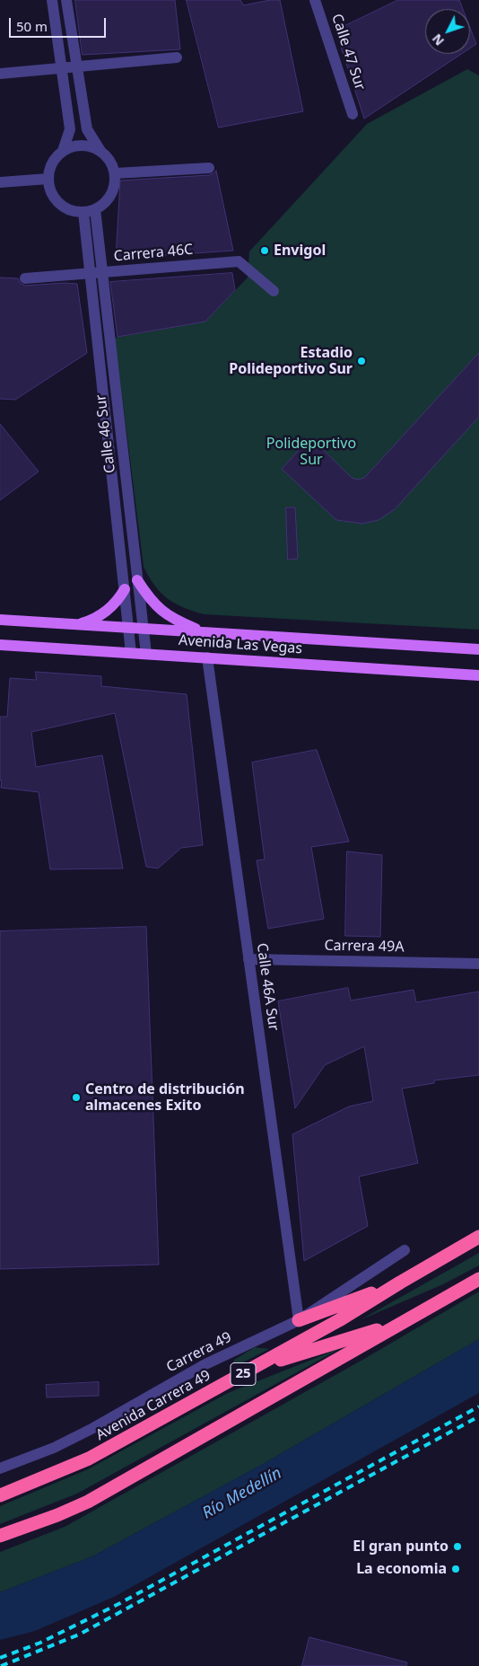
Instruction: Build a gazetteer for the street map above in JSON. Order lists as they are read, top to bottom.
{
  "streets": {
    "highway": ["25", "Avenida Carrera 49"],
    "main road": ["Avenida Las Vegas"],
    "street": [
      "Calle 47 Sur",
      "Carrera 46C",
      "Calle 46 Sur",
      "Carrera 49A",
      "Calle 46A Sur",
      "Carrera 49"
    ]
  },
  "crossings": [
    ["Carrera 46C", "Calle 46 Sur"],
    ["Calle 46 Sur", "Avenida Las Vegas"],
    ["Avenida Las Vegas", "Calle 46A Sur"],
    ["Carrera 49A", "Calle 46A Sur"],
    ["Calle 46A Sur", "Carrera 49"]
  ],
  "water": ["Río Medellín"],
  "parks": ["Polideportivo Sur"],
  "places": [
    "Envigol",
    "Estadio Polideportivo Sur",
    "Centro de distribución almacenes Exito",
    "El gran punto",
    "La economia"
  ],
  "scale_bar": "50 m",
  "north": "bottom left"
}
